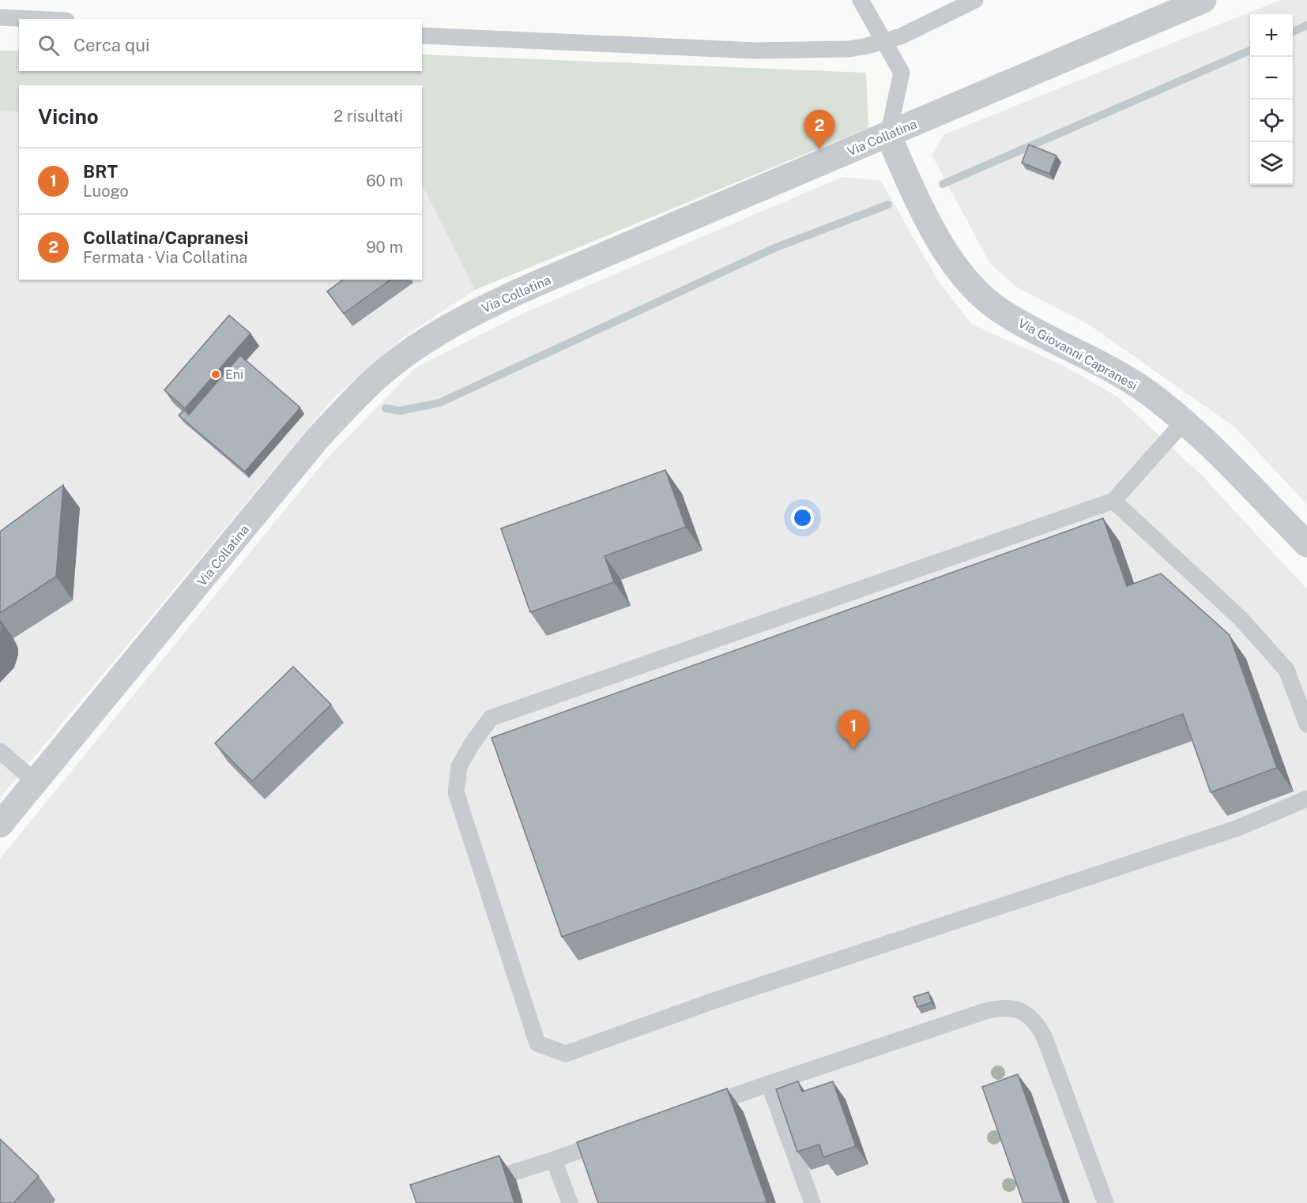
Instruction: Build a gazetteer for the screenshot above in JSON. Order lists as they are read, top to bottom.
{
  "streets": {
    "street": ["Via Collatina", "Via Giovanni Capranesi"]
  },
  "crossings": [
    ["Via Collatina", "Via Giovanni Capranesi"]
  ],
  "places": ["Eni"],
  "page": {
    "map_buttons": ["+", "−"],
    "search": "Cerca qui",
    "heading": ["Vicino", "2 risultati"],
    "pins": ["2", "1"],
    "list": [
      {
        "mark": "1",
        "name": "BRT",
        "note": "Luogo",
        "value": "60 m"
      },
      {
        "mark": "2",
        "name": "Collatina/Capranesi",
        "note": "Fermata · Via Collatina",
        "value": "90 m"
      }
    ]
  }
}
